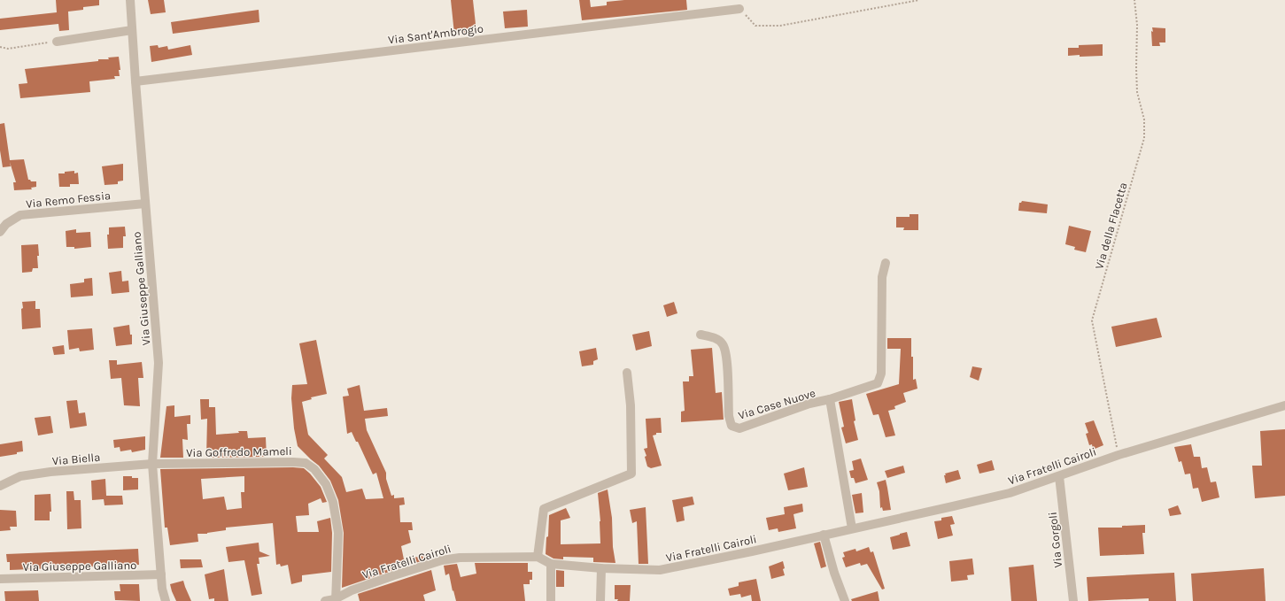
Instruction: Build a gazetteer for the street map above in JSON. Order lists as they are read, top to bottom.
{
  "streets": {
    "street": [
      "Via Sant'Ambrogio",
      "Via Remo Fessia",
      "Via Giuseppe Galliano",
      "Via Case Nuove",
      "Via Goffredo Mameli",
      "Via Biella",
      "Via Fratelli Cairoli",
      "Via Gorgoli"
    ],
    "path": ["Via della Flacetta"]
  },
  "crossings": [
    ["Via Sant'Ambrogio", "Via Giuseppe Galliano"],
    ["Via Remo Fessia", "Via Giuseppe Galliano"],
    ["Via della Flacetta", "Via Fratelli Cairoli"],
    ["Via Giuseppe Galliano", "Via Goffredo Mameli"],
    ["Via Giuseppe Galliano", "Via Biella"],
    ["Via Case Nuove", "Via Fratelli Cairoli"],
    ["Via Goffredo Mameli", "Via Biella"],
    ["Via Goffredo Mameli", "Via Fratelli Cairoli"],
    ["Via Fratelli Cairoli", "Via Gorgoli"]
  ]
}
